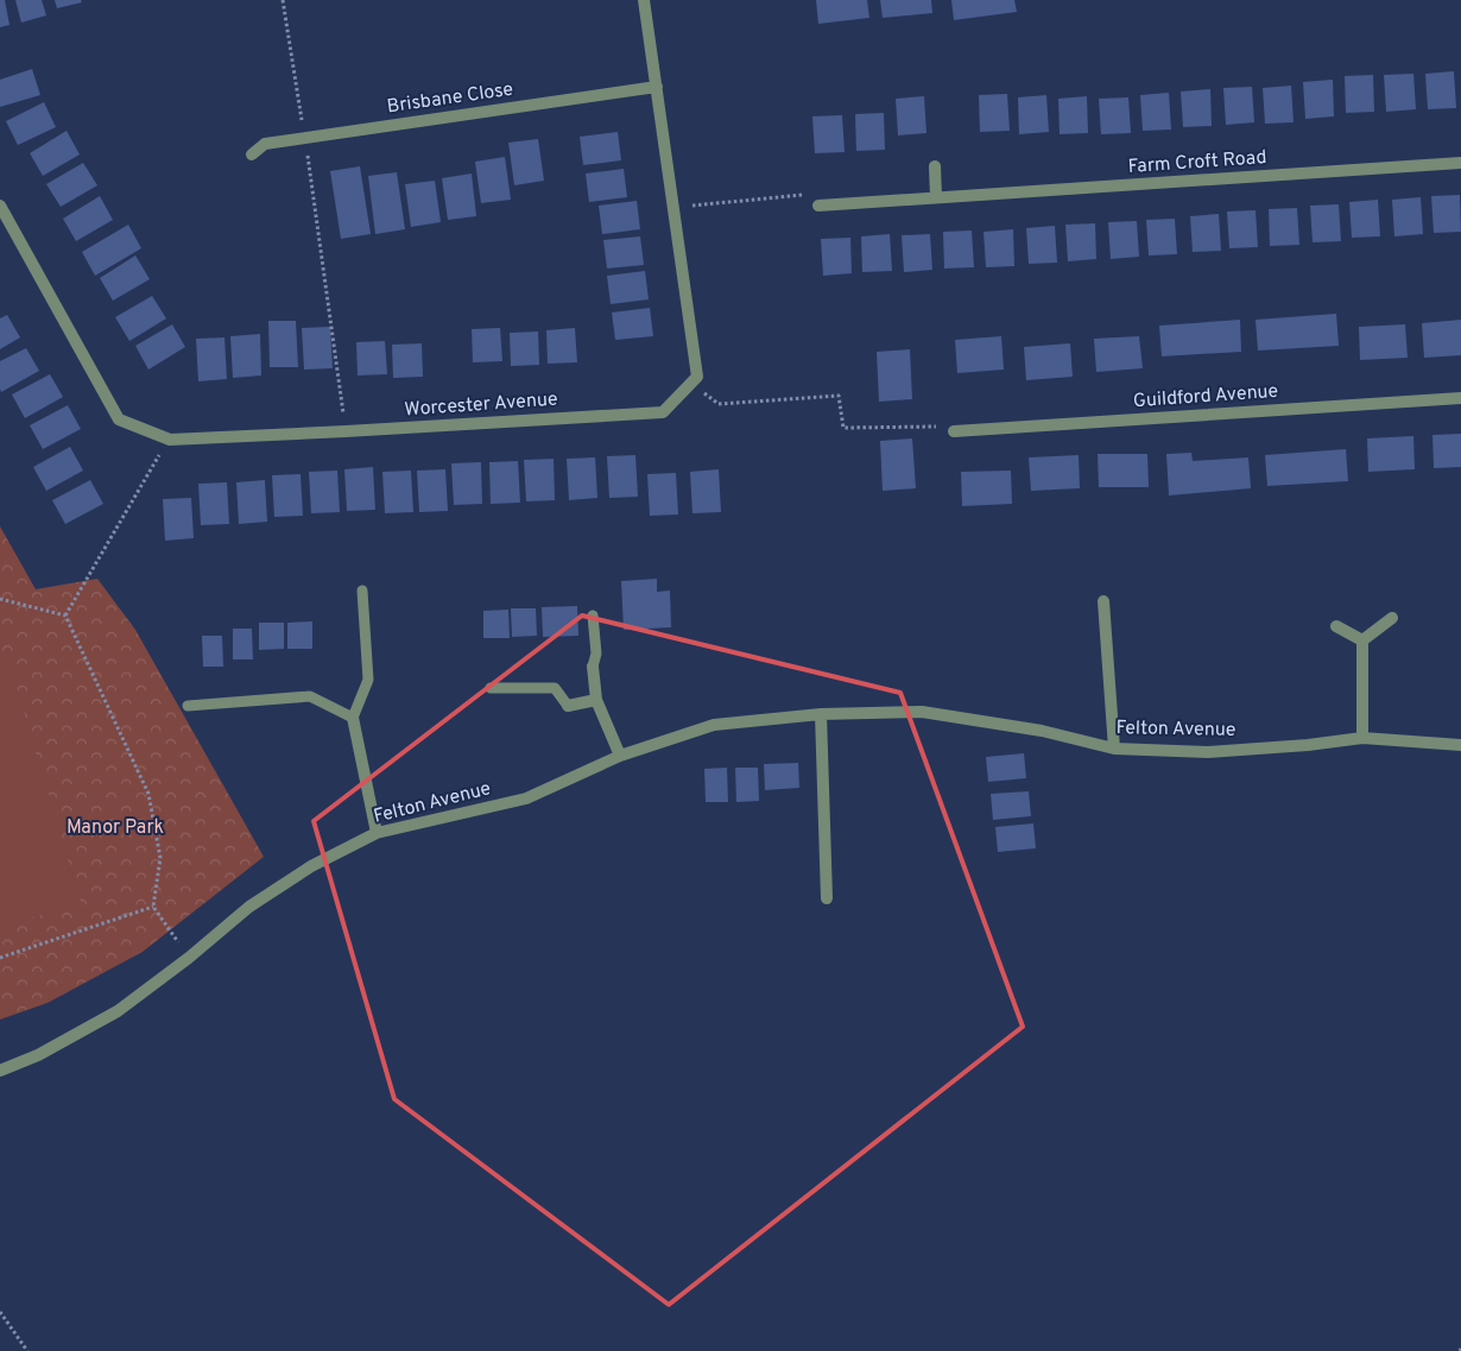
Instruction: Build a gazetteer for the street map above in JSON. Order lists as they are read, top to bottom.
{
  "streets": {
    "street": [
      "Brisbane Close",
      "Farm Croft Road",
      "Guildford Avenue",
      "Worcester Avenue",
      "Felton Avenue"
    ]
  },
  "parks": ["Manor Park"]
}
